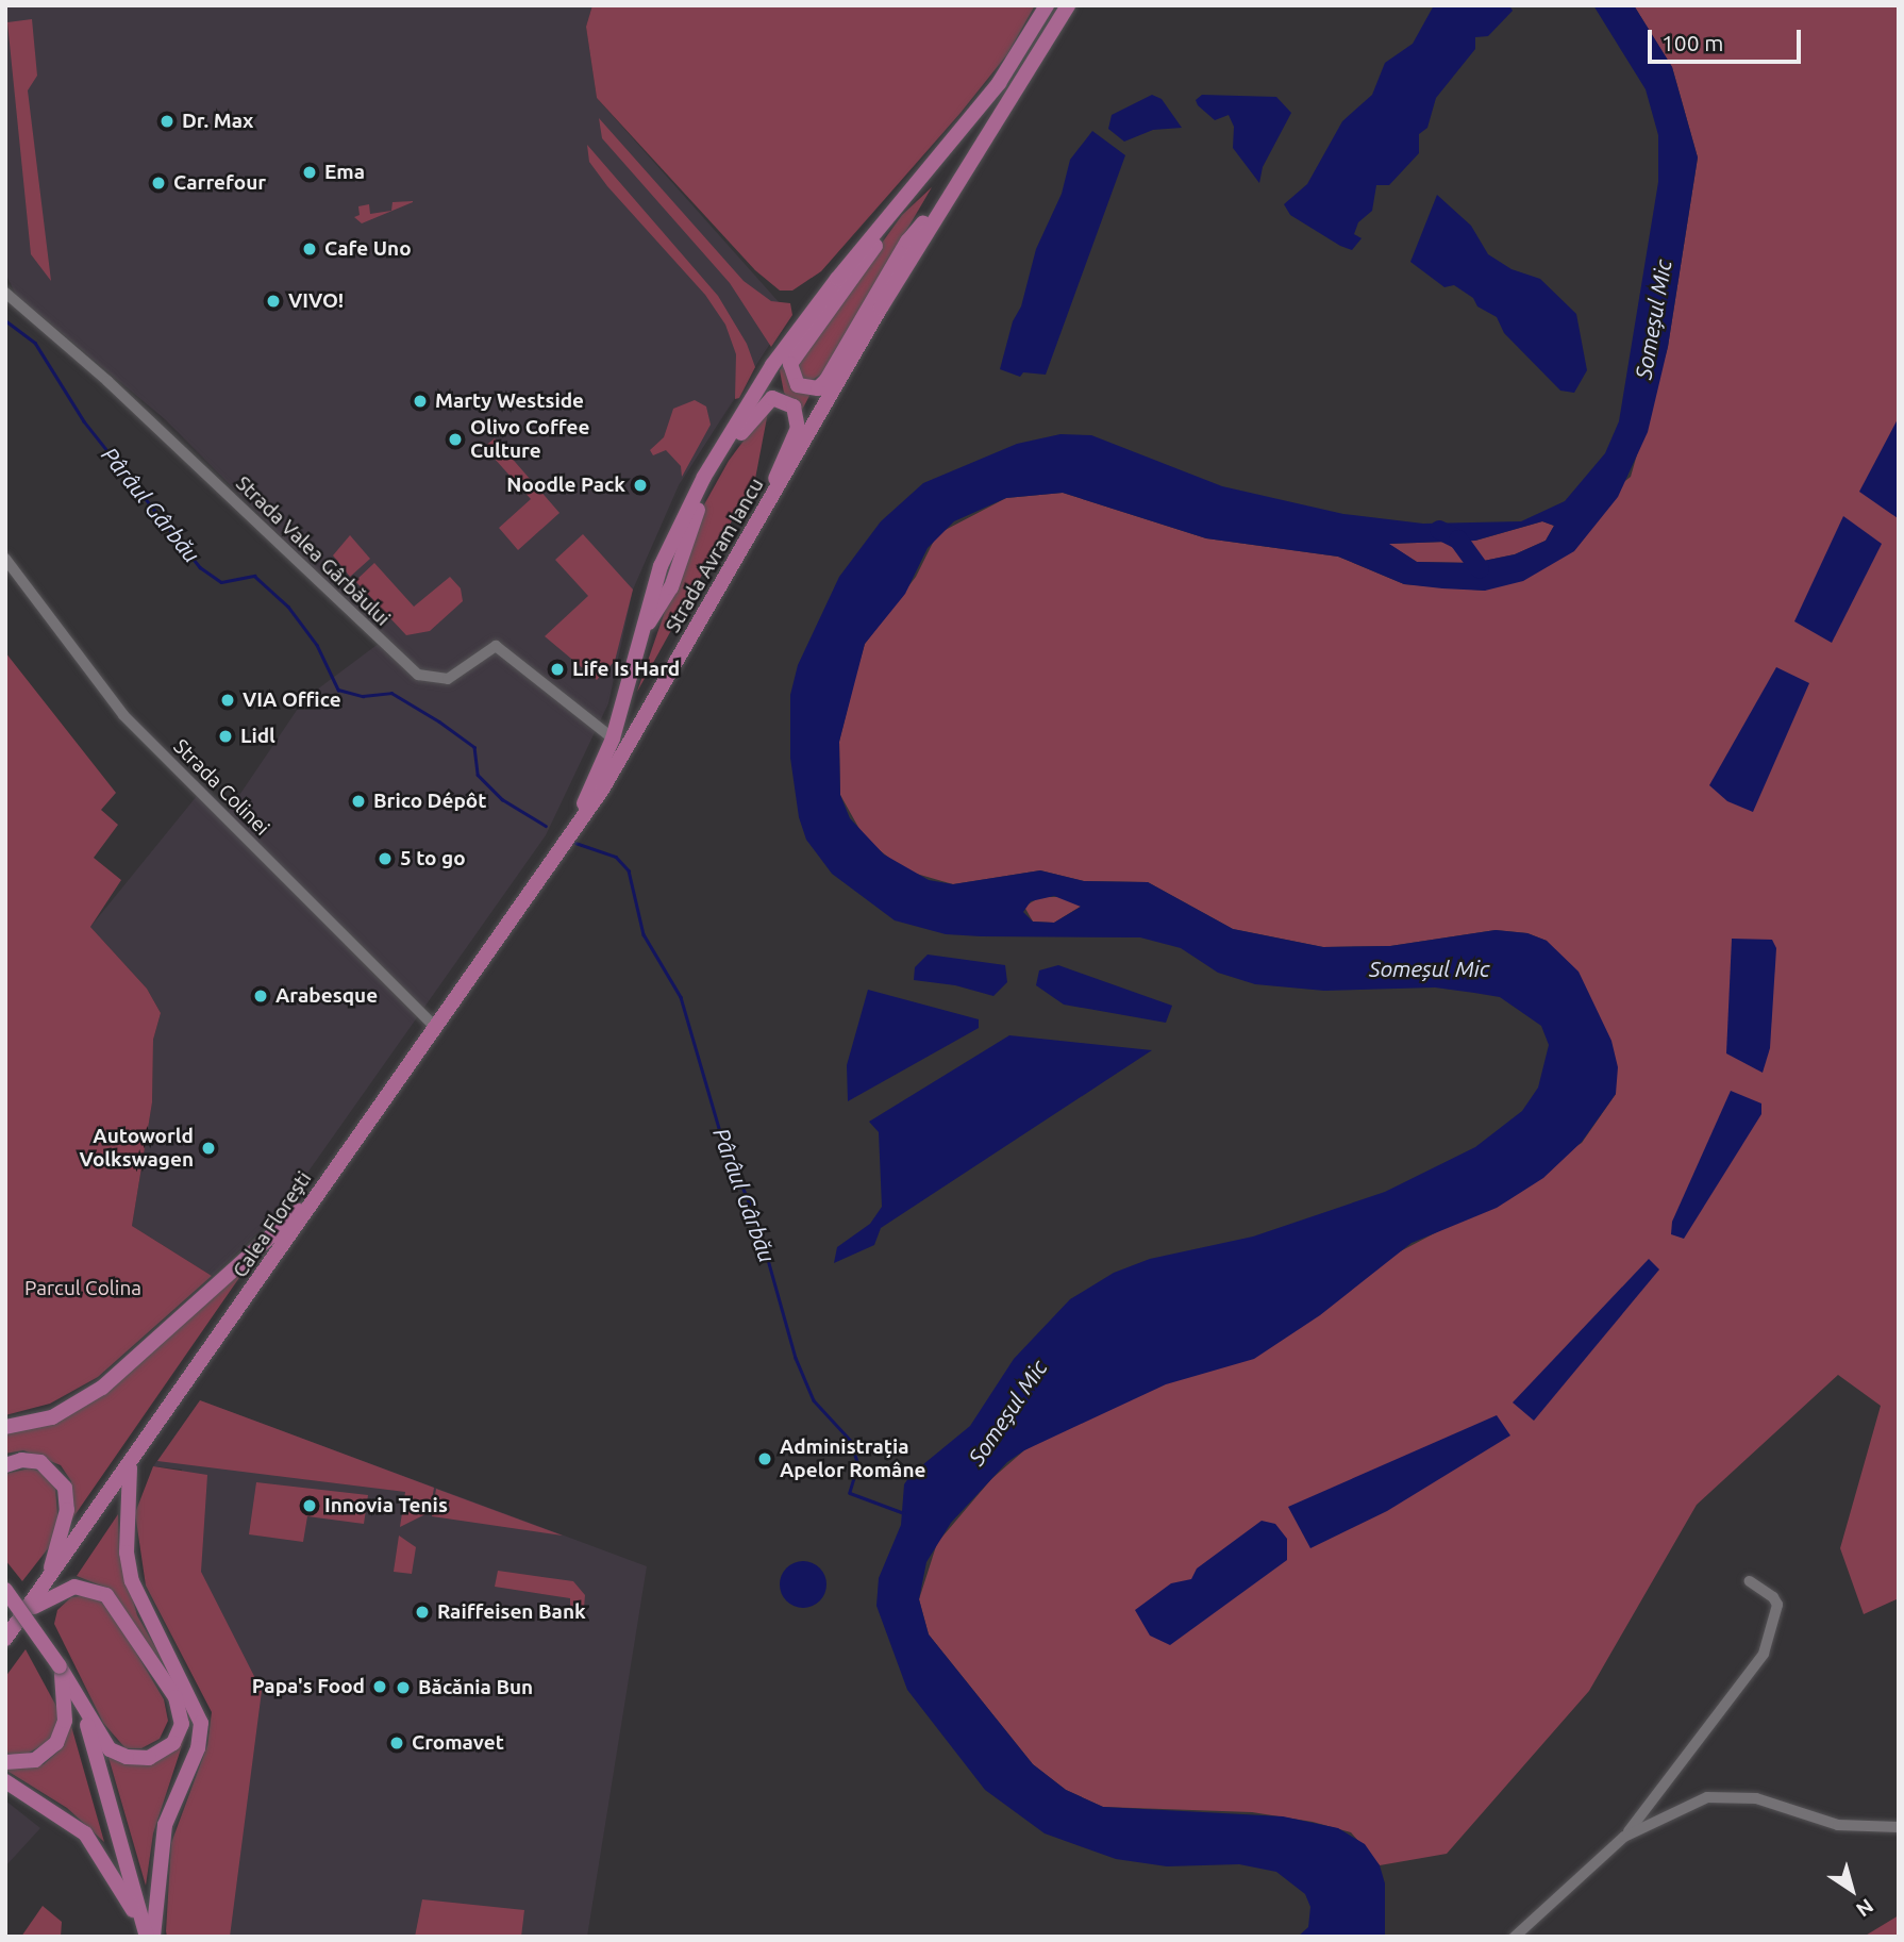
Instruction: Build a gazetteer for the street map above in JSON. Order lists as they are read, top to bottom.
{
  "streets": {
    "main road": ["Strada Avram Iancu", "Calea Florești"],
    "street": ["Strada Valea Gârbăului", "Strada Colinei"]
  },
  "crossings": [
    ["Strada Valea Gârbăului", "Strada Avram Iancu"],
    ["Strada Avram Iancu", "Calea Florești"],
    ["Strada Colinei", "Calea Florești"]
  ],
  "water": ["Someșul Mic", "Pârâul Gârbău"],
  "parks": ["Parcul Colina"],
  "places": [
    "Dr. Max",
    "Ema",
    "Carrefour",
    "Cafe Uno",
    "VIVO!",
    "Marty Westside",
    "Olivo Coffee Culture",
    "Noodle Pack",
    "Life Is Hard",
    "VIA Office",
    "Lidl",
    "Brico Dépôt",
    "5 to go",
    "Arabesque",
    "Autoworld Volkswagen",
    "Administrația Apelor Române",
    "Innovia Tenis",
    "Raiffeisen Bank",
    "Papa's Food",
    "Băcănia Bun",
    "Cromavet"
  ],
  "scale_bar": "100 m",
  "north": "bottom right"
}
